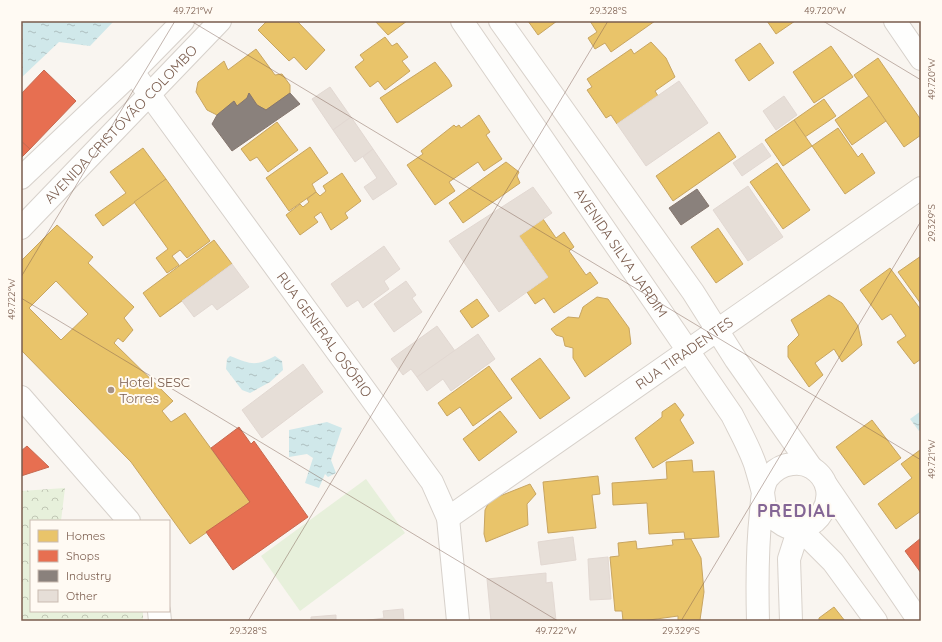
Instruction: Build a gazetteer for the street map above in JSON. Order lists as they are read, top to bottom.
{
  "streets": {
    "street": [
      "AVENIDA CRISTÓVÃO COLOMBO",
      "AVENIDA SILVA JARDIM",
      "RUA GENERAL OSÓRIO",
      "RUA TIRADENTES"
    ]
  },
  "crossings": [
    ["AVENIDA CRISTÓVÃO COLOMBO", "RUA GENERAL OSÓRIO"],
    ["AVENIDA SILVA JARDIM", "RUA TIRADENTES"],
    ["RUA GENERAL OSÓRIO", "RUA TIRADENTES"]
  ],
  "districts": ["PREDIAL"],
  "places": ["Hotel SESC Torres"],
  "legend": [
    "Homes",
    "Shops",
    "Industry",
    "Other"
  ],
  "coordinates": [
    "49.721°W",
    "29.328°S",
    "49.720°W",
    "29.329°S",
    "49.722°W"
  ]
}
